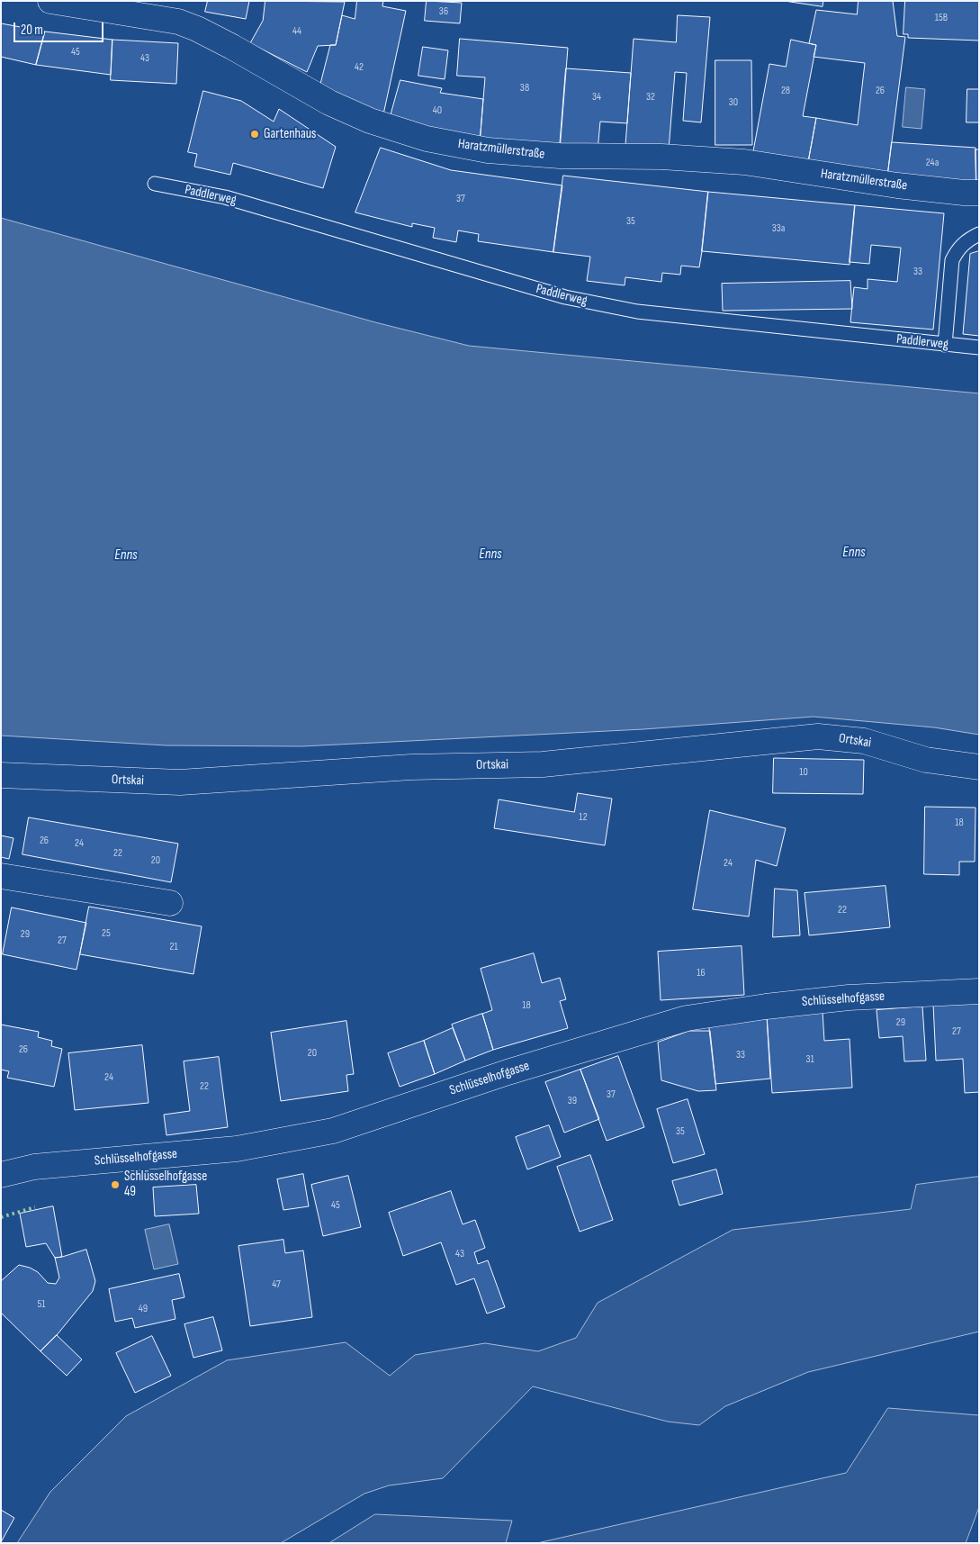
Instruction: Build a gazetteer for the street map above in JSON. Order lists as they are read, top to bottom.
{
  "streets": {
    "street": ["Haratzmüllerstraße", "Ortskai", "Schlüsselhofgasse"],
    "lane": ["Paddlerweg"]
  },
  "water": ["Enns"],
  "places": ["Gartenhaus", "Schlüsselhofgasse 49"],
  "house_numbers": [
    "36",
    "15B",
    "44",
    "45",
    "43",
    "42",
    "38",
    "28",
    "26",
    "34",
    "32",
    "30",
    "40",
    "24a",
    "37",
    "35",
    "33a",
    "33",
    "10",
    "12",
    "18",
    "26",
    "24",
    "22",
    "20",
    "24",
    "22",
    "25",
    "29",
    "27",
    "21",
    "16",
    "18",
    "29",
    "27",
    "26",
    "20",
    "33",
    "31",
    "24",
    "22",
    "37",
    "39",
    "35",
    "45",
    "43",
    "47",
    "51",
    "49"
  ],
  "scale_bar": "20 m"
}
